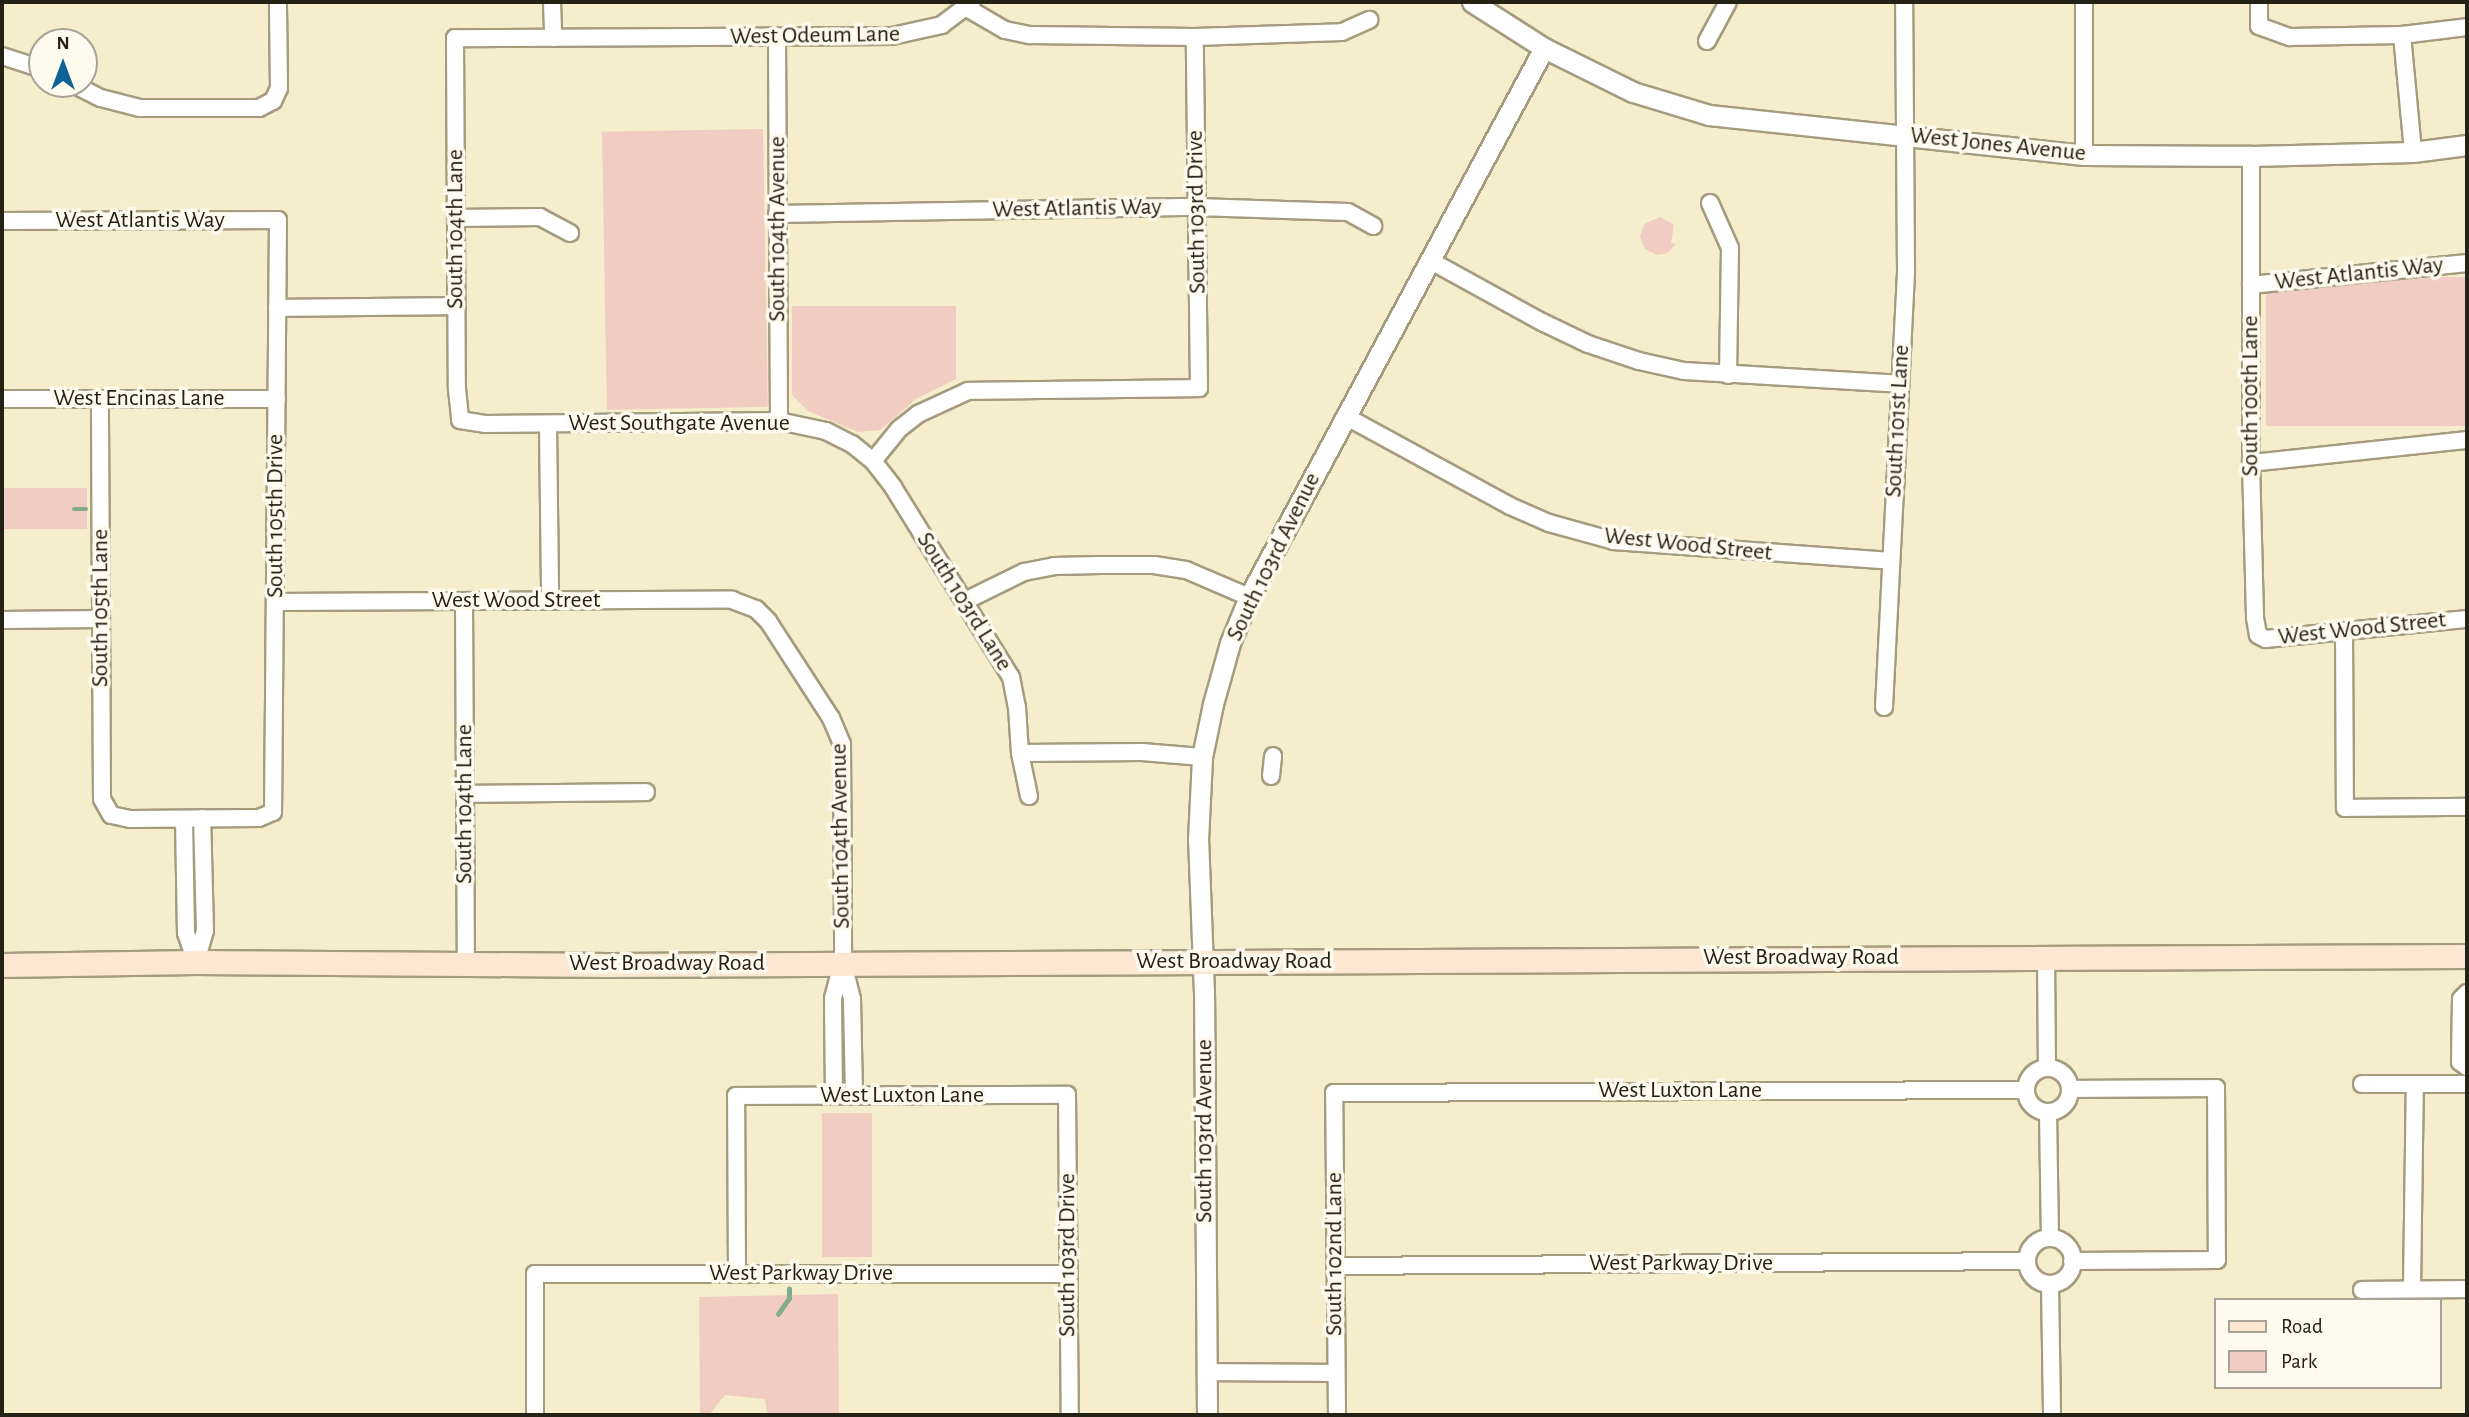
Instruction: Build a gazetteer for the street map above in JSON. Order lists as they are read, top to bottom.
{
  "streets": {
    "main road": ["West Broadway Road"],
    "street": [
      "West Odeum Lane",
      "West Jones Avenue",
      "West Atlantis Way",
      "South 103rd Drive",
      "South 104th Lane",
      "South 104th Avenue",
      "South 100th Lane",
      "West Encinas Lane",
      "South 101st Lane",
      "West Southgate Avenue",
      "South 105th Drive",
      "West Wood Street",
      "South 103rd Avenue",
      "South 103rd Lane",
      "South 105th Lane",
      "West Luxton Lane",
      "South 102nd Lane",
      "West Parkway Drive"
    ]
  },
  "crossings": [
    ["West Odeum Lane", "South 103rd Drive"],
    ["West Odeum Lane", "South 104th Lane"],
    ["West Odeum Lane", "South 104th Avenue"],
    ["West Jones Avenue", "South 100th Lane"],
    ["West Jones Avenue", "South 101st Lane"],
    ["West Jones Avenue", "South 103rd Avenue"],
    ["West Atlantis Way", "South 103rd Drive"],
    ["West Atlantis Way", "South 104th Avenue"],
    ["West Atlantis Way", "South 100th Lane"],
    ["West Atlantis Way", "South 105th Drive"],
    ["South 103rd Drive", "West Southgate Avenue"],
    ["South 103rd Drive", "South 103rd Lane"],
    ["South 103rd Drive", "West Luxton Lane"],
    ["South 103rd Drive", "West Parkway Drive"],
    ["South 104th Lane", "West Southgate Avenue"],
    ["South 104th Lane", "West Wood Street"],
    ["South 104th Lane", "West Broadway Road"],
    ["South 104th Avenue", "West Southgate Avenue"],
    ["South 104th Avenue", "West Wood Street"],
    ["South 104th Avenue", "West Broadway Road"],
    ["South 100th Lane", "West Wood Street"],
    ["West Encinas Lane", "South 105th Drive"],
    ["West Encinas Lane", "South 105th Lane"],
    ["South 101st Lane", "West Wood Street"],
    ["West Southgate Avenue", "South 103rd Lane"],
    ["South 105th Drive", "West Wood Street"],
    ["West Wood Street", "South 103rd Avenue"],
    ["South 103rd Avenue", "West Broadway Road"],
    ["West Luxton Lane", "South 102nd Lane"],
    ["West Luxton Lane", "West Parkway Drive"],
    ["South 102nd Lane", "West Parkway Drive"]
  ],
  "legend": ["Road", "Park"],
  "north": "top"
}
